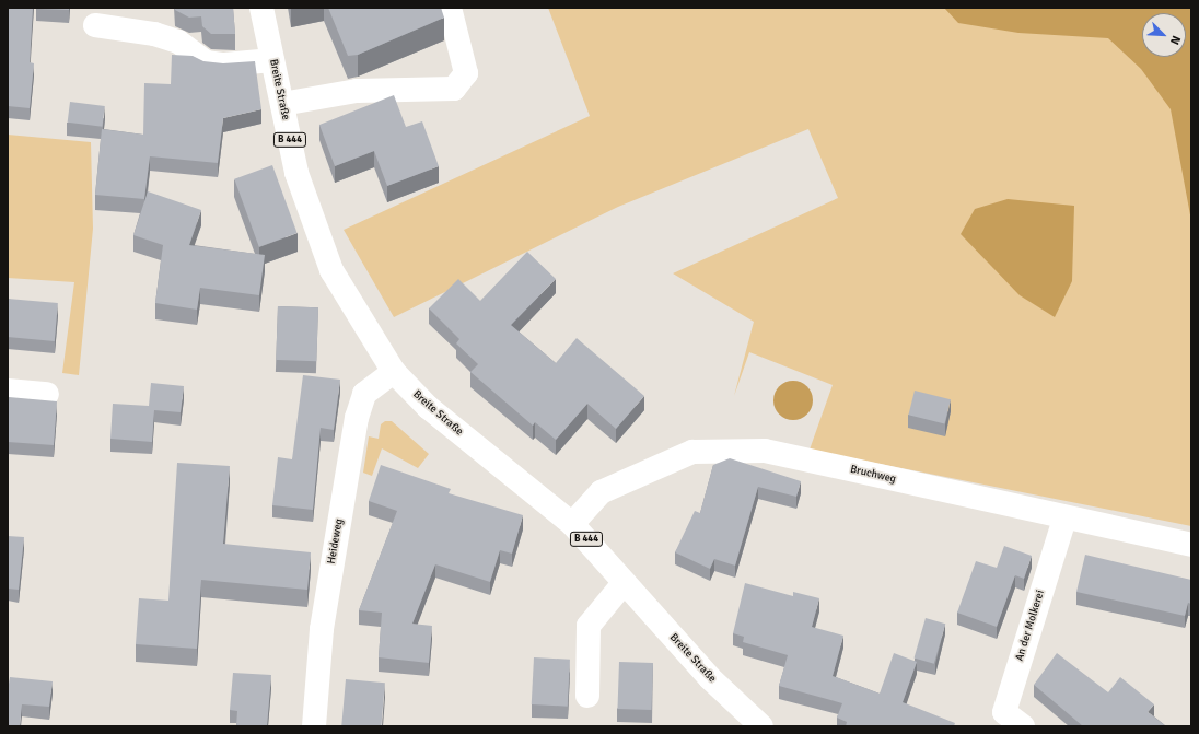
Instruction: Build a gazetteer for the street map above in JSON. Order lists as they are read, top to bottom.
{
  "streets": {
    "street": [
      "Breite Straße",
      "B 444",
      "Bruchweg",
      "Heideweg",
      "An der Molkerei"
    ]
  },
  "crossings": [
    ["Breite Straße", "Bruchweg"],
    ["Breite Straße", "Heideweg"],
    ["Bruchweg", "An der Molkerei"]
  ],
  "north": "bottom right"
}
